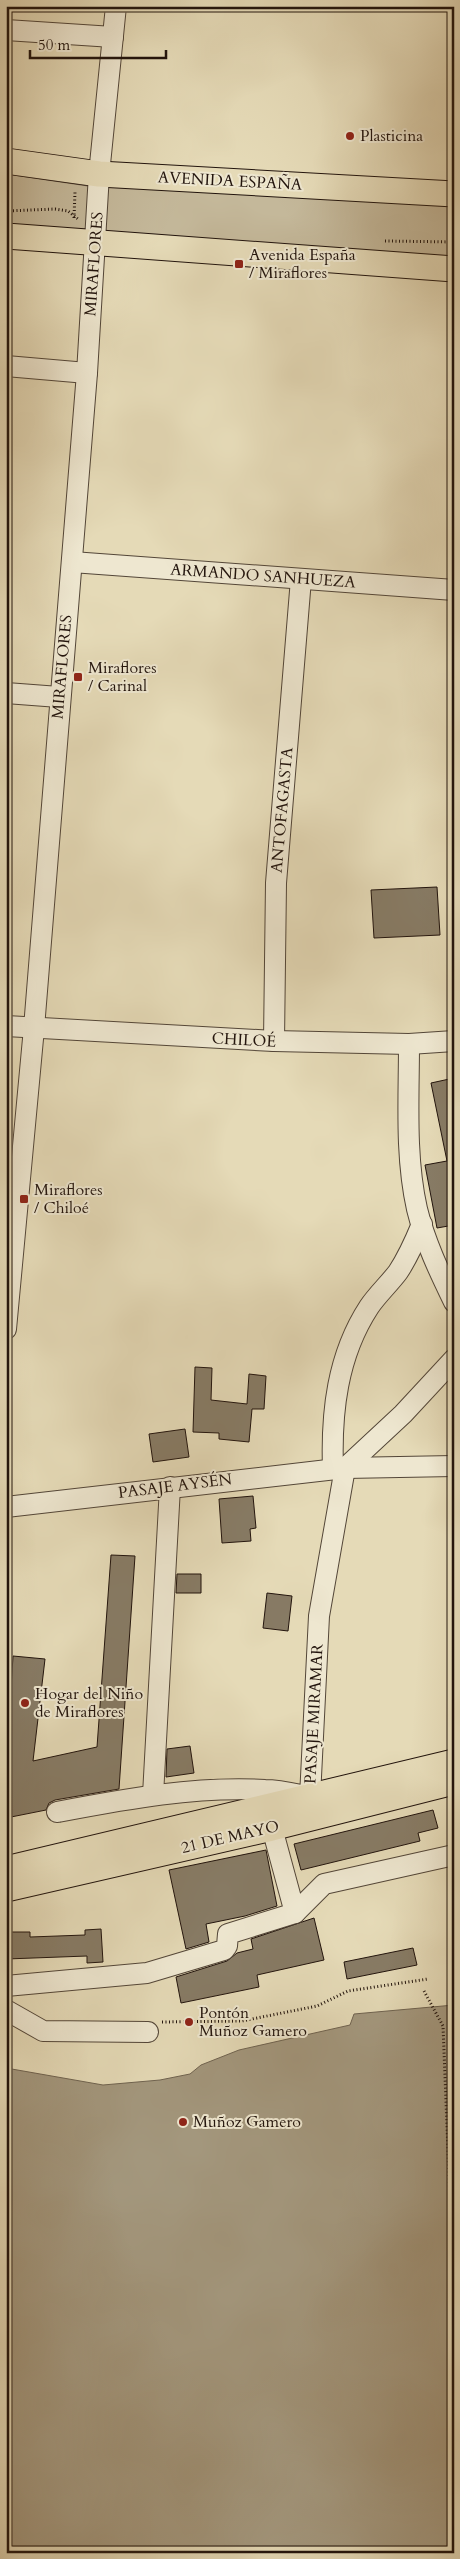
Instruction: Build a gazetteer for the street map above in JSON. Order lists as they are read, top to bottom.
{
  "streets": {
    "main road": ["AVENIDA ESPAÑA", "21 DE MAYO"],
    "street": [
      "MIRAFLORES",
      "ARMANDO SANHUEZA",
      "ANTOFAGASTA",
      "CHILOÉ",
      "PASAJE AYSÉN",
      "PASAJE MIRAMAR"
    ]
  },
  "crossings": [
    ["AVENIDA ESPAÑA", "MIRAFLORES"],
    ["MIRAFLORES", "ARMANDO SANHUEZA"],
    ["MIRAFLORES", "CHILOÉ"],
    ["ARMANDO SANHUEZA", "ANTOFAGASTA"],
    ["ANTOFAGASTA", "CHILOÉ"],
    ["PASAJE AYSÉN", "PASAJE MIRAMAR"],
    ["PASAJE MIRAMAR", "21 DE MAYO"]
  ],
  "places": {
    "other": [
      "Plasticina",
      "Hogar del Niño de Miraflores",
      "Pontón Muñoz Gamero",
      "Muñoz Gamero"
    ],
    "transit": ["Avenida España / Miraflores", "Miraflores / Carinal", "Miraflores / Chiloé"]
  },
  "scale_bar": "50 m"
}
